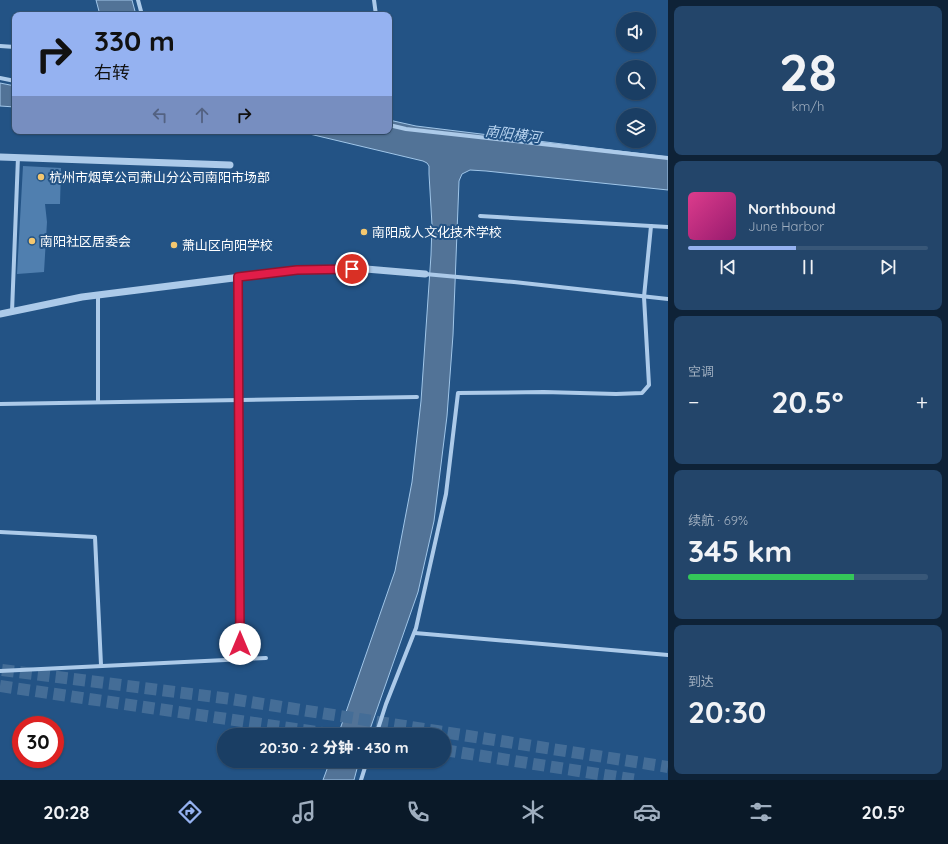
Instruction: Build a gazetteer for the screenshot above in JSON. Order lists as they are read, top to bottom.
{
  "water": ["南阳横河"],
  "places": [
    "杭州市烟草公司萧山分公司南阳市场部",
    "南阳成人文化技术学校",
    "南阳社区居委会",
    "萧山区向阳学校"
  ],
  "page": {
    "tile": [
      ["28", "km/h"],
      "空调",
      ["续航 · 69%", "345 km"],
      ["到达", "20:30"]
    ],
    "turn": ["330 m", "右转"],
    "song": ["Northbound", "June Harbor"],
    "heat": ["−", "20.5°", "+"],
    "limit": "30",
    "trip": "20:30 · 2 分钟 · 430 m",
    "tabs": ["20:28", "20.5°"]
  }
}
